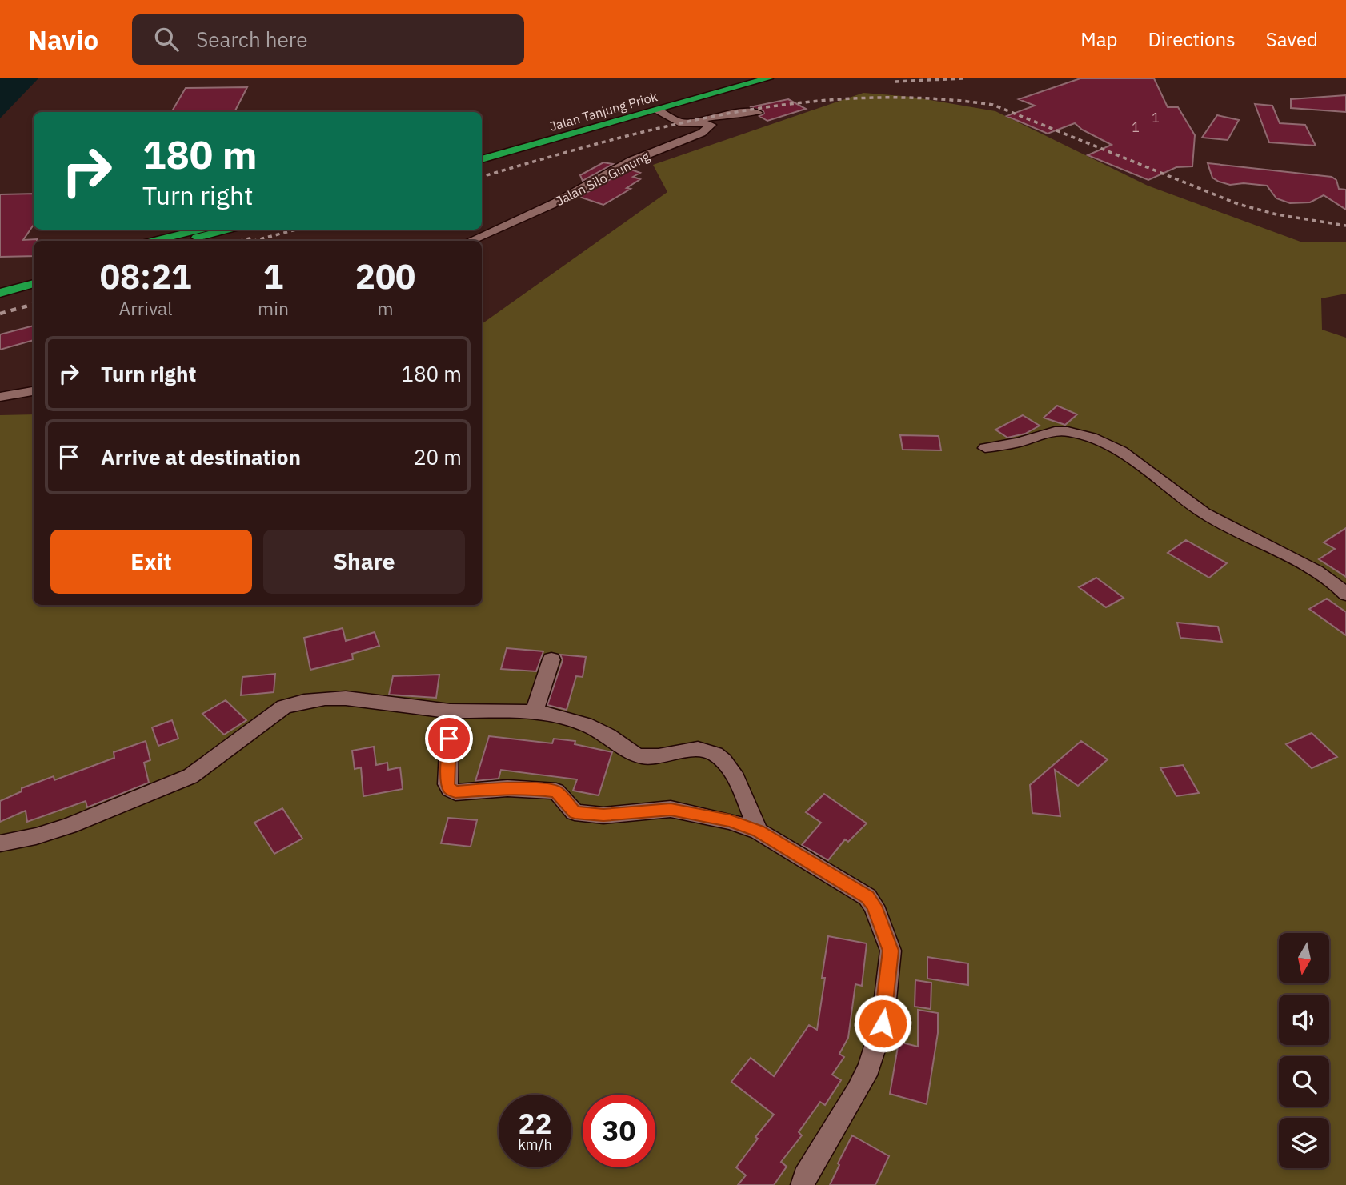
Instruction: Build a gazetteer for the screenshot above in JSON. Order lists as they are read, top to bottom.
{
  "streets": {
    "highway": ["Jalan Tanjung Priok"],
    "street": ["Jalan Silo Gunung"]
  },
  "house_numbers": ["1", "1"],
  "north": "bottom",
  "page": {
    "header": "Navio",
    "search": "Search here",
    "nav": ["Map", "Directions", "Saved"],
    "turn": ["180 m", "Turn right"],
    "eta": [
      "08:21",
      "Arrival",
      "1",
      "min",
      "200",
      "m"
    ],
    "list": [
      {
        "name": "Turn right",
        "value": "180 m"
      },
      {
        "name": "Arrive at destination",
        "value": "20 m"
      }
    ],
    "buttons": ["Exit", "Share"],
    "speed": "22 km/h",
    "limit": "30"
  }
}
